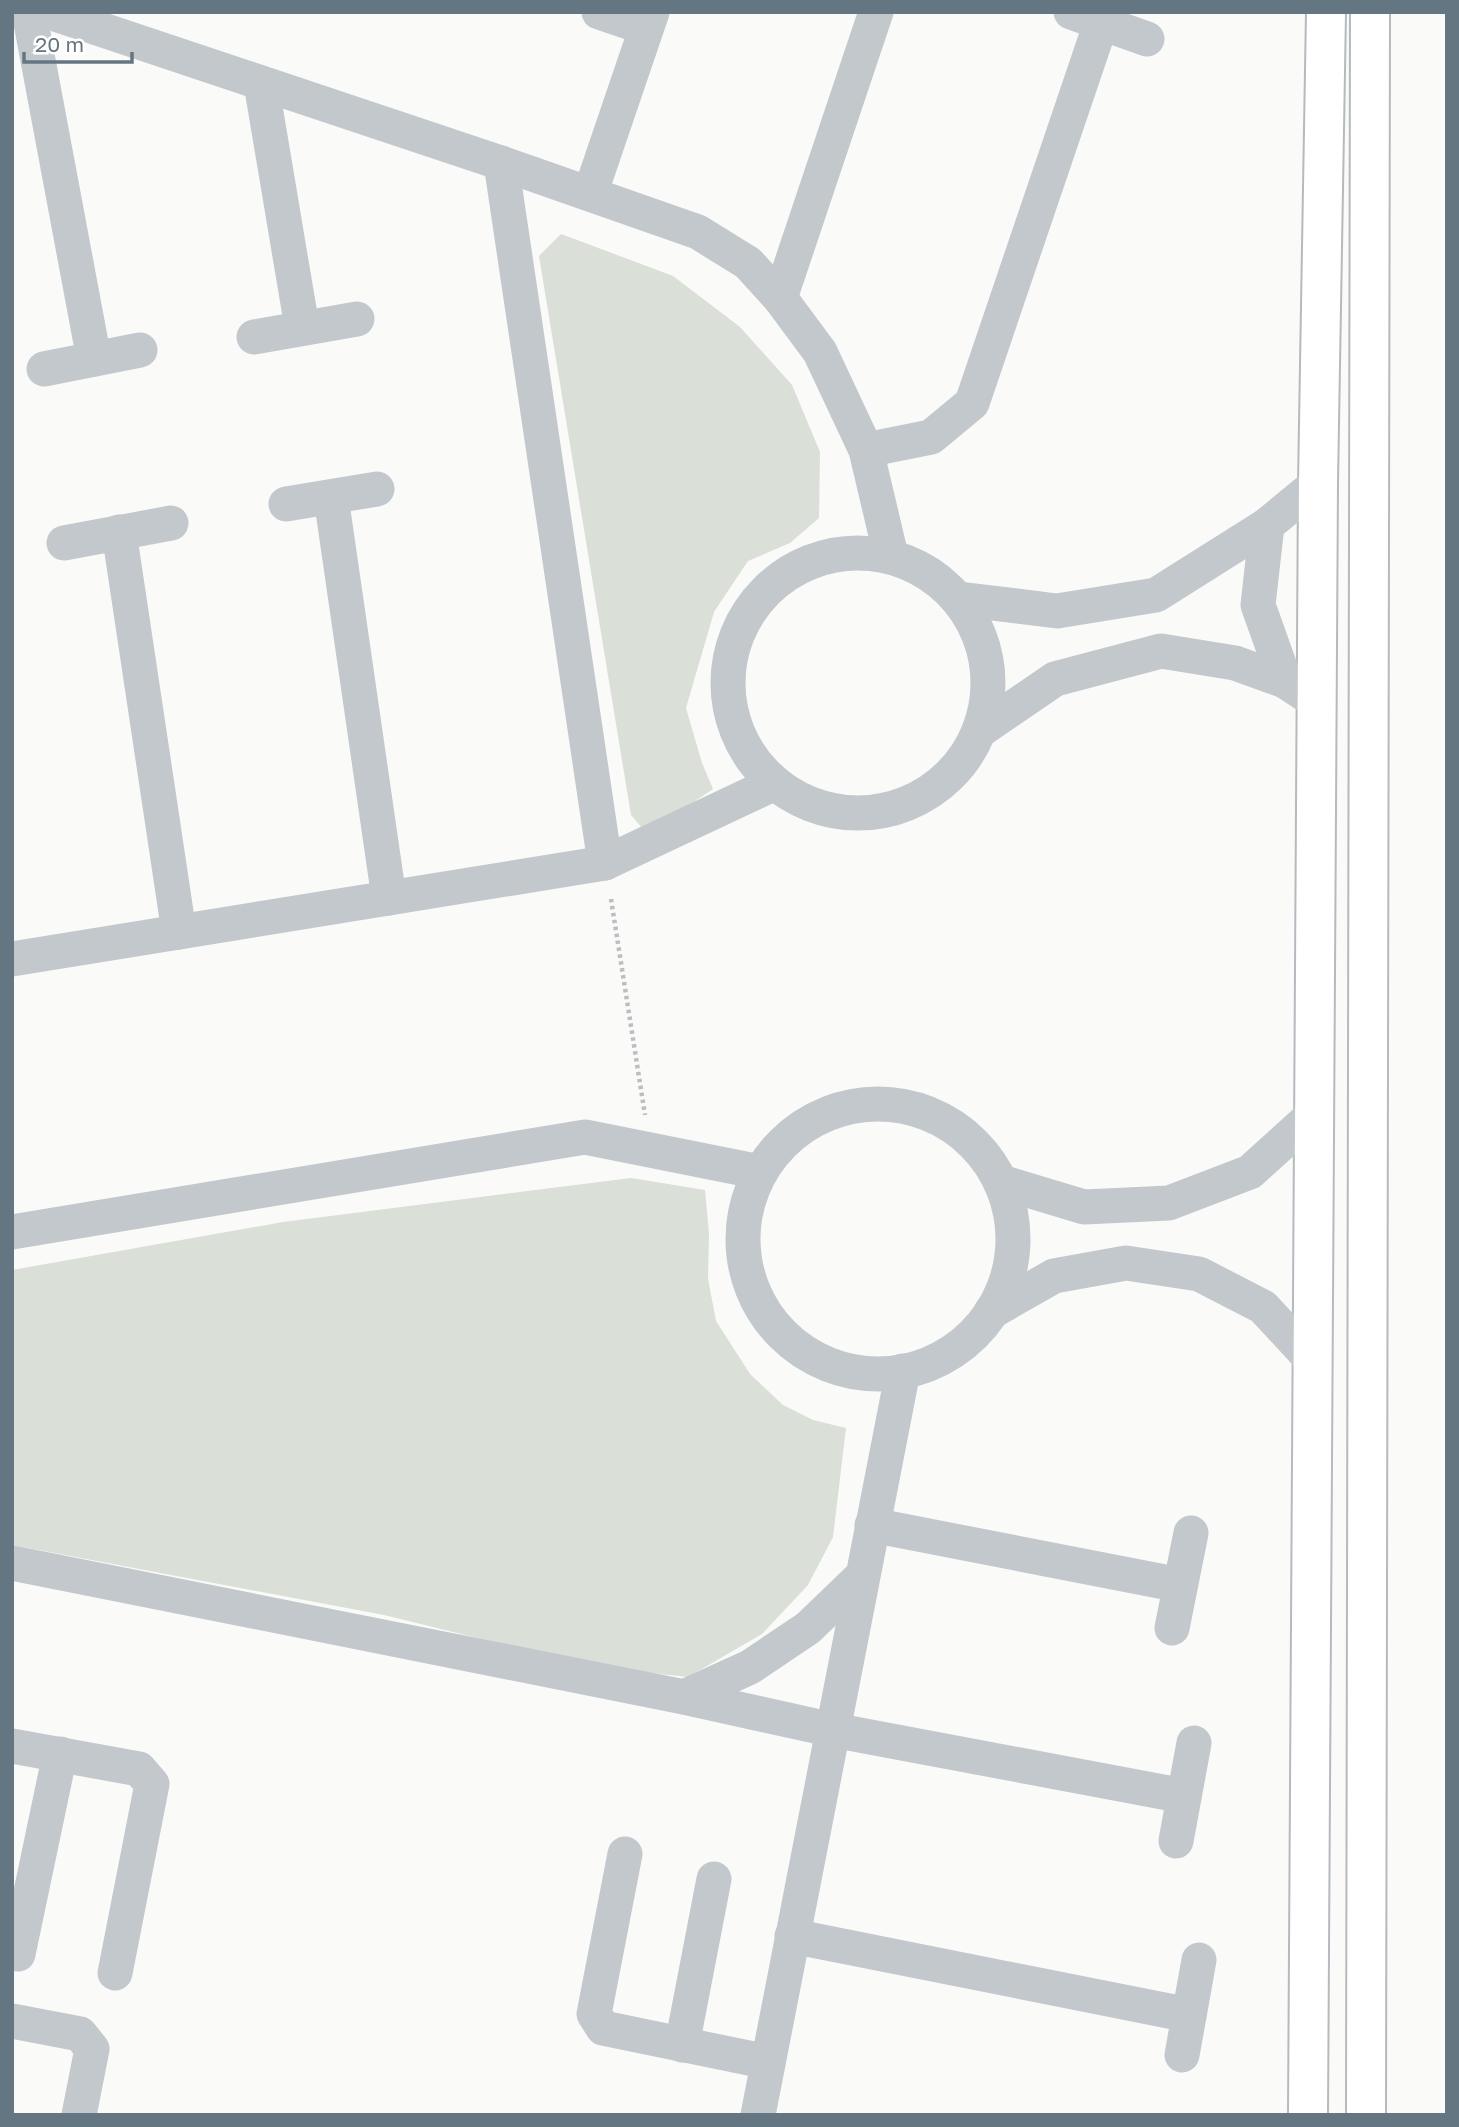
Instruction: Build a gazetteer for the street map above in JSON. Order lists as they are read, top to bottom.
{
  "scale_bar": "20 m"
}
